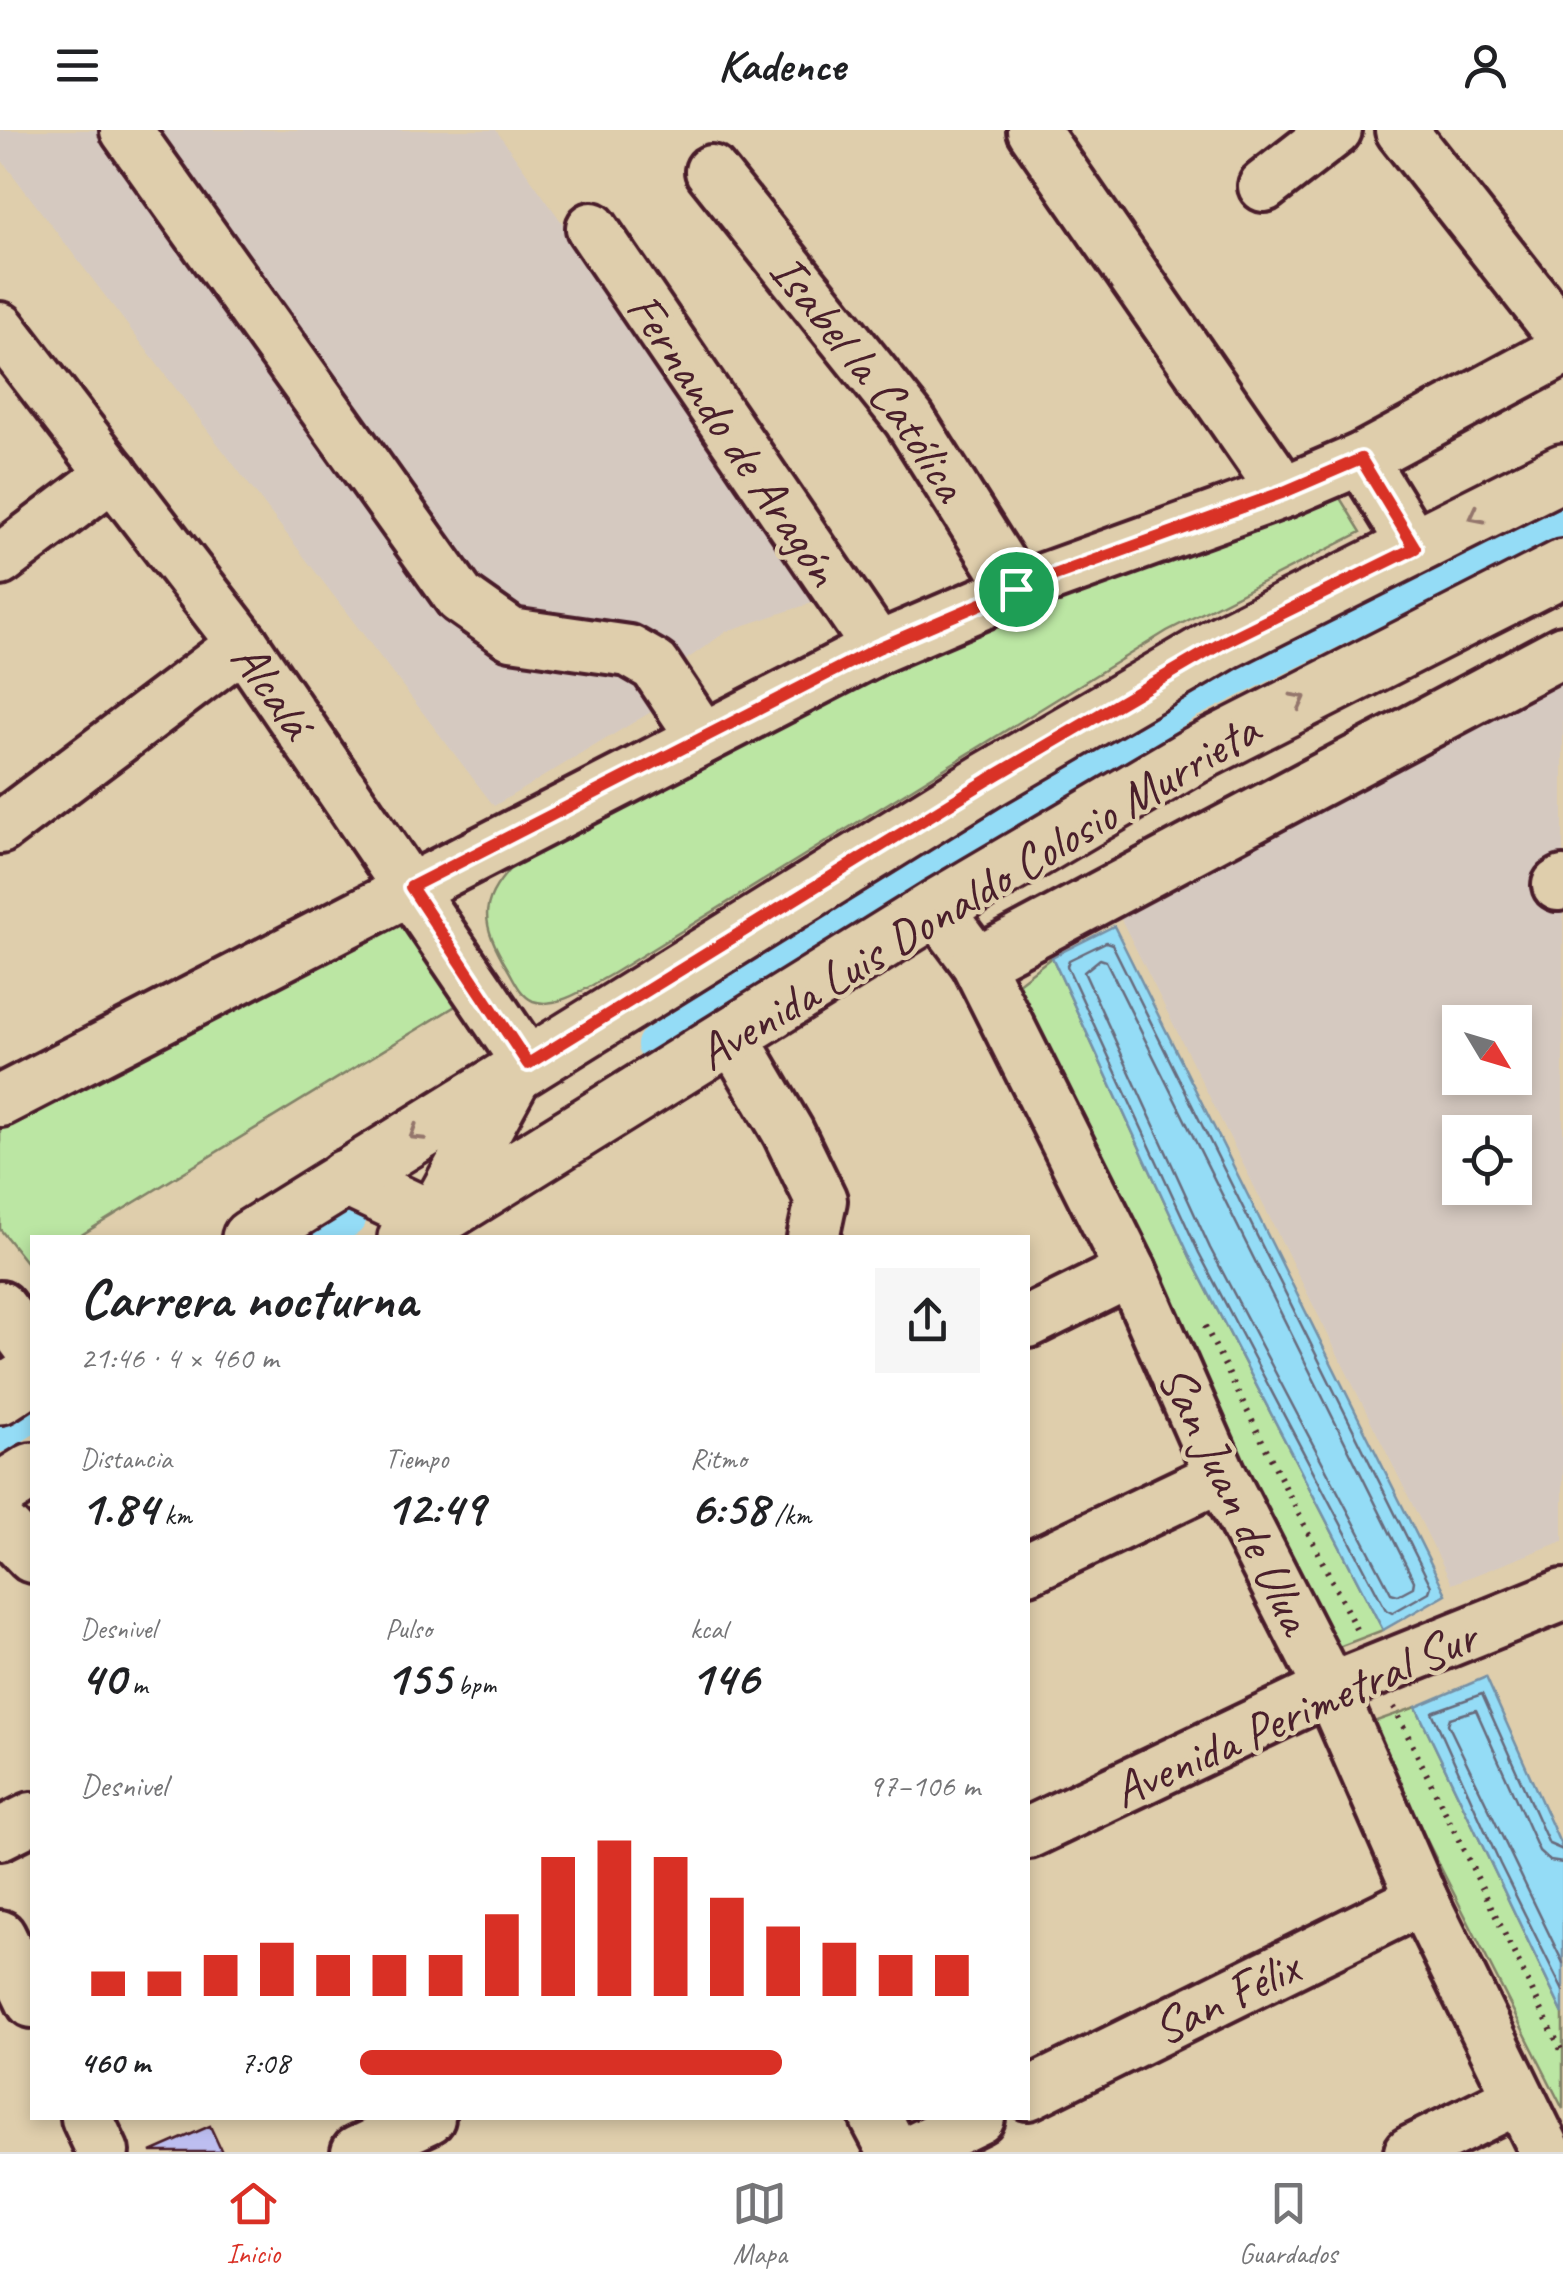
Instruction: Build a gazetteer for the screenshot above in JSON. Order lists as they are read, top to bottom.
{
  "streets": {
    "main road": ["Avenida Luis Donaldo Colosio Murrieta"],
    "street": [
      "Isabel la Católica",
      "Fernando de Aragón",
      "Alcalá",
      "San Juan de Ulua",
      "Avenida Perimetral Sur",
      "San Félix"
    ]
  },
  "crossings": [
    ["Alcalá", "Avenida Luis Donaldo Colosio Murrieta"],
    ["Avenida Luis Donaldo Colosio Murrieta", "San Juan de Ulua"],
    ["San Juan de Ulua", "Avenida Perimetral Sur"],
    ["San Juan de Ulua", "San Félix"]
  ],
  "north": "bottom right",
  "page": {
    "header": "Kadence",
    "heading": ["Carrera nocturna", "21:46 · 4 × 460 m"],
    "stats": [
      ["Distancia", "1.84 km"],
      ["Tiempo", "12:49"],
      ["Ritmo", "6:58 /km"],
      ["Desnivel", "40 m"],
      ["Pulso", "155 bpm"],
      ["kcal", "146"]
    ],
    "chart": ["Desnivel", "97–106 m"],
    "list": [
      {
        "name": "460 m",
        "note": "7:08"
      }
    ],
    "tabs": ["Inicio", "Mapa", "Guardados"]
  }
}
